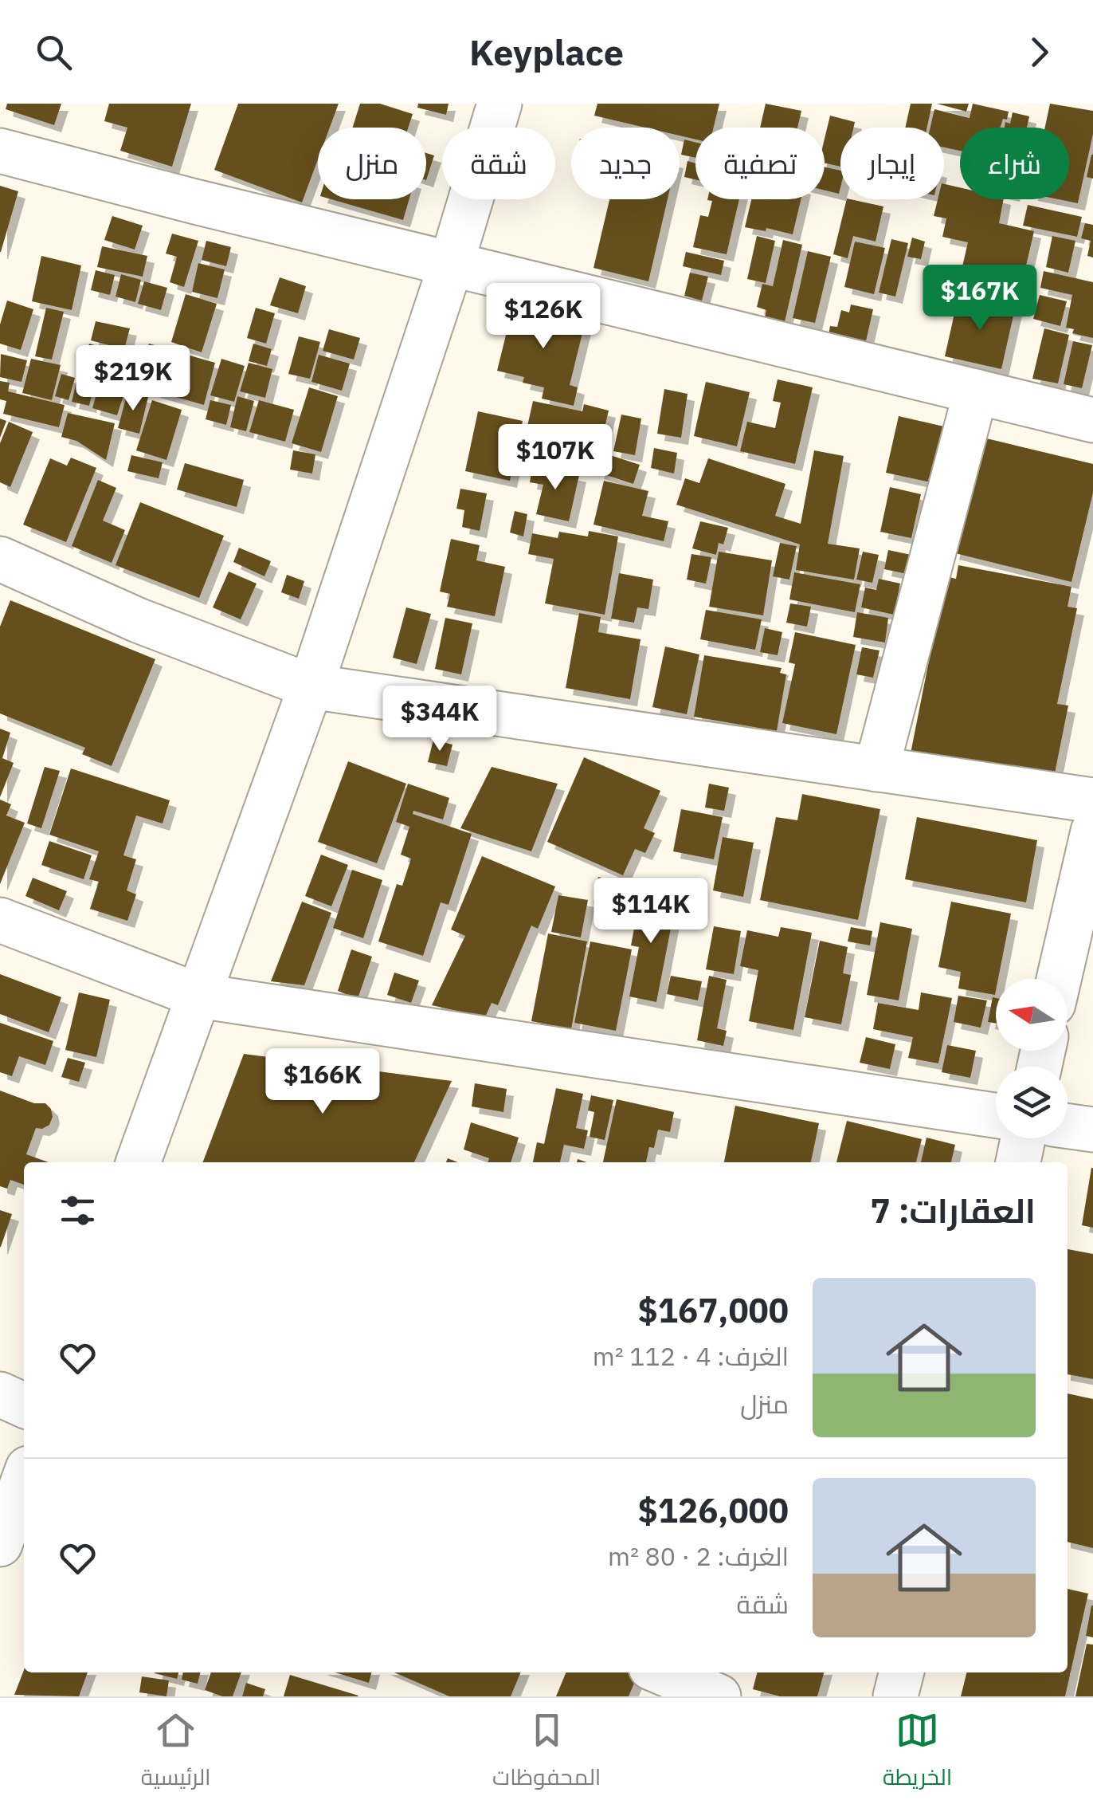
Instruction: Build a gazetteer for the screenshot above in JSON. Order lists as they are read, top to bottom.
{
  "north": "left",
  "page": {
    "header": "Keyplace",
    "chip": [
      "شراء",
      "إيجار",
      "تصفية",
      "جديد",
      "شقة",
      "منزل"
    ],
    "price": [
      "$167K",
      "$126K",
      "$219K",
      "$107K",
      "$344K",
      "$114K",
      "$166K"
    ],
    "heading": "العقارات: 7",
    "list": [
      {
        "name": "$167,000",
        "note": "الغرف: 4 · 112 m² · منزل"
      },
      {
        "name": "$126,000",
        "note": "الغرف: 2 · 80 m² · شقة"
      }
    ],
    "tabs": ["الخريطة", "المحفوظات", "الرئيسية"]
  }
}
